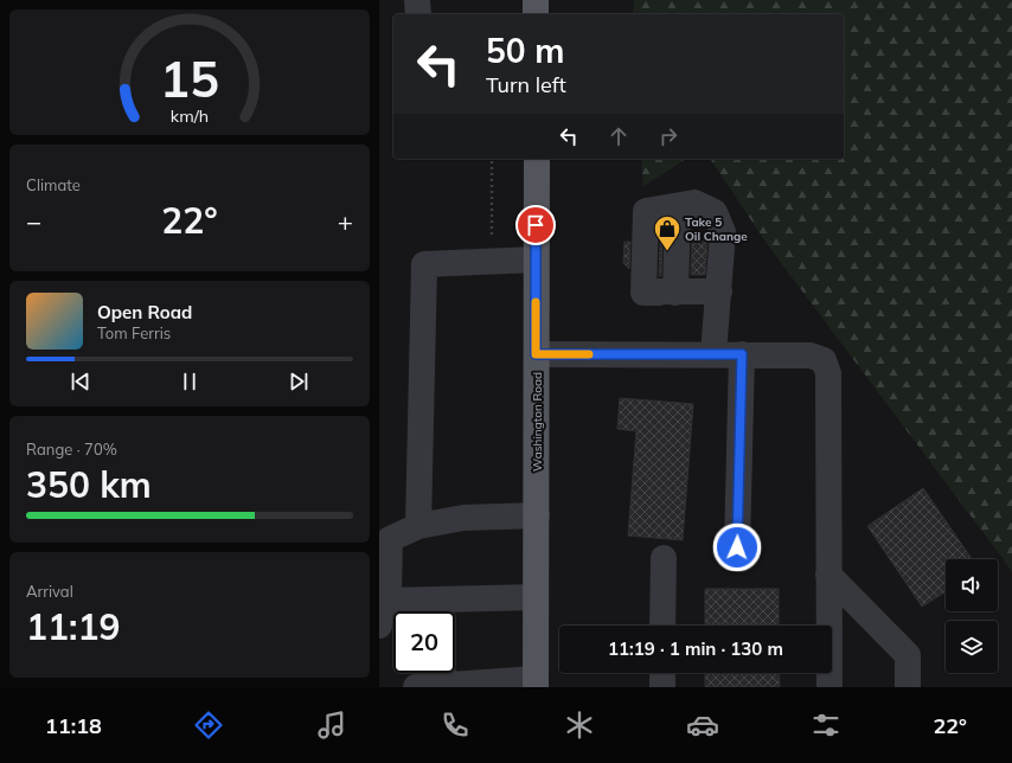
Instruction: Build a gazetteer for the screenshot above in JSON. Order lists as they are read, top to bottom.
{
  "streets": {
    "main road": ["Washington Road"]
  },
  "places": {
    "shop": ["Take 5 Oil Change"]
  },
  "page": {
    "turn": ["50 m", "Turn left"],
    "tile": [
      "Climate",
      ["Range · 70%", "350 km"],
      ["Arrival", "11:19"]
    ],
    "heat": ["−", "22°", "+"],
    "song": ["Open Road", "Tom Ferris"],
    "limit": "20",
    "trip": "11:19 · 1 min · 130 m",
    "tabs": ["11:18", "22°"],
    "gauge": ["15", "km/h"]
  }
}
